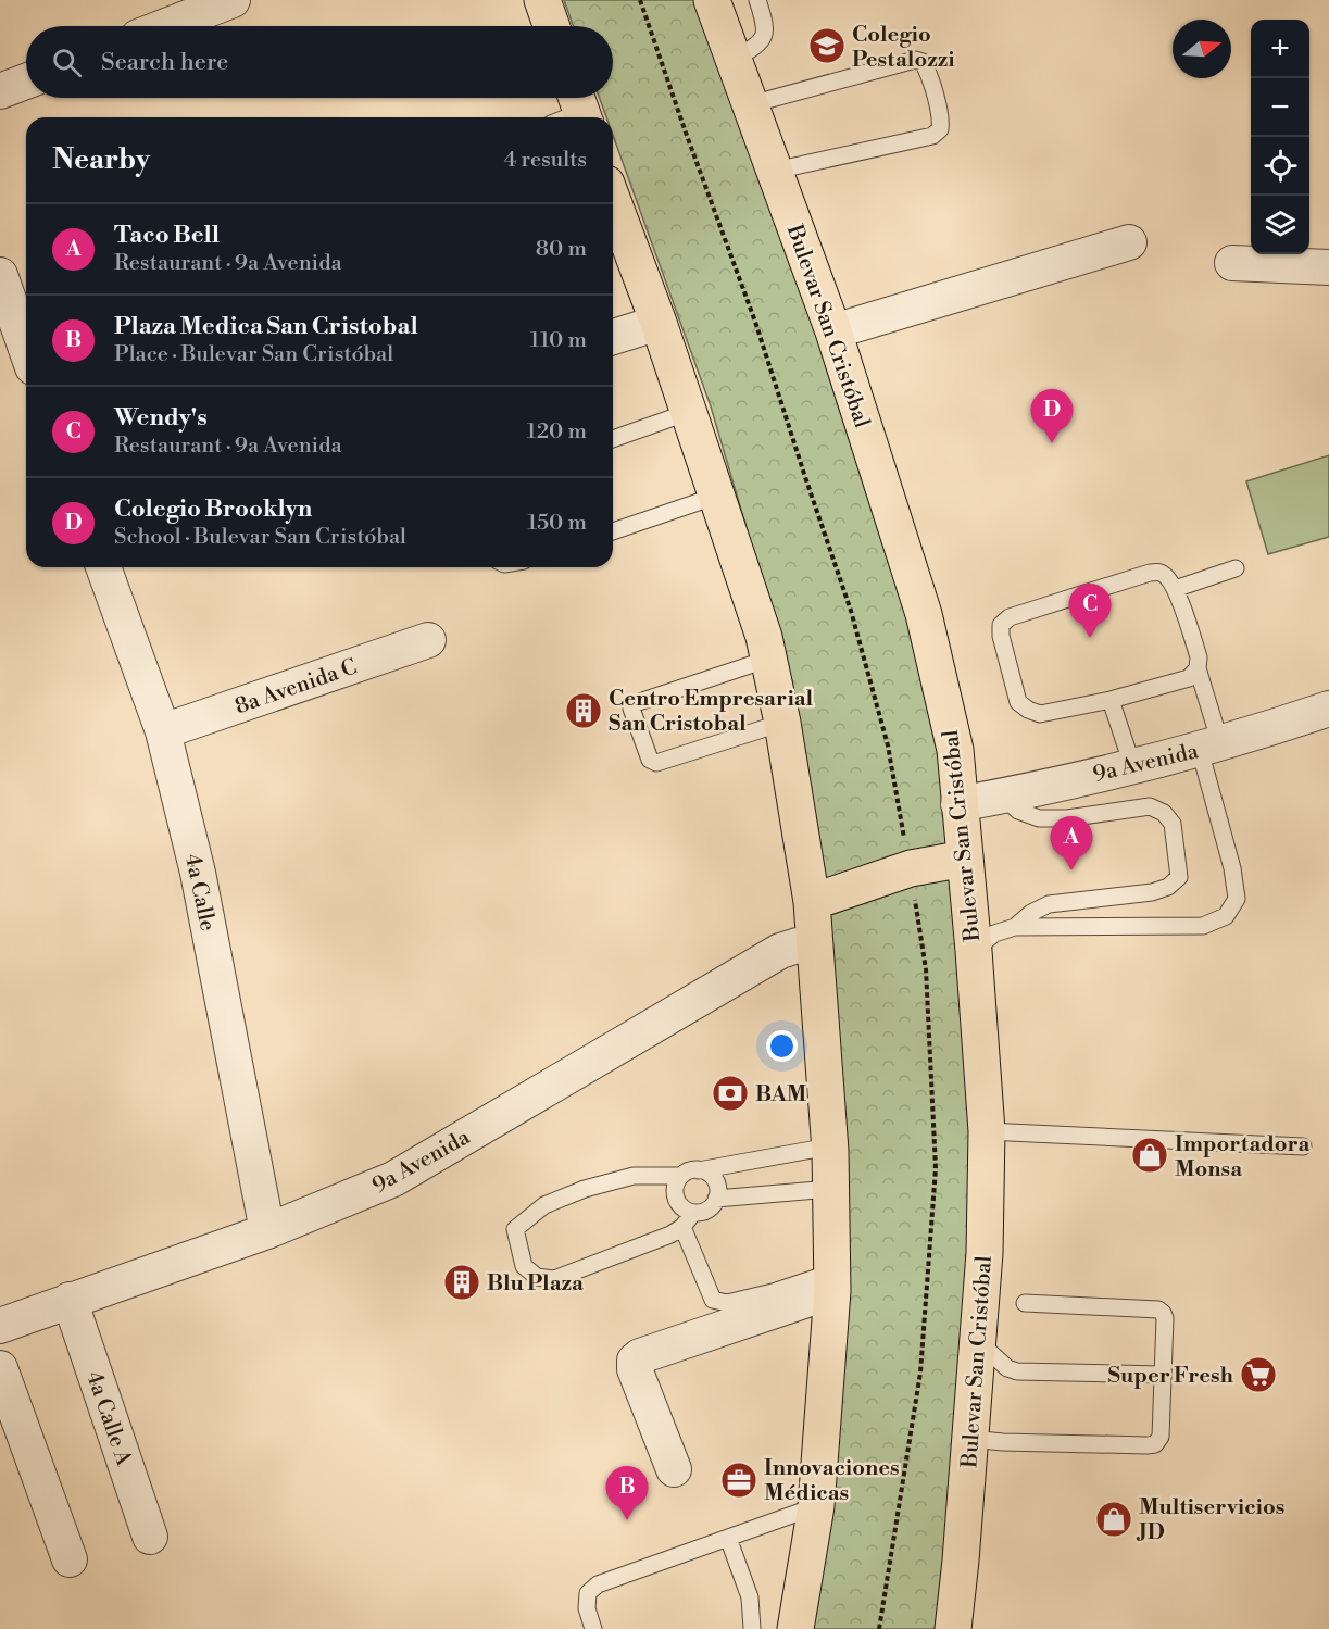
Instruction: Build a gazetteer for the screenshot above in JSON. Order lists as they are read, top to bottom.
{
  "streets": {
    "main road": ["Bulevar San Cristóbal"],
    "street": [
      "8a Avenida C",
      "9a Avenida",
      "4a Calle",
      "4a Calle A"
    ]
  },
  "crossings": [
    ["Bulevar San Cristóbal", "9a Avenida"],
    ["8a Avenida C", "4a Calle"],
    ["9a Avenida", "4a Calle"],
    ["9a Avenida", "4a Calle A"]
  ],
  "places": {
    "school or university": ["Colegio Pestalozzi"],
    "building": ["Centro Empresarial San Cristobal", "Blu Plaza"],
    "bank": ["BAM"],
    "shop": ["Importadora Monsa", "Multiservicios JD"],
    "supermarket": ["Super Fresh"],
    "office": ["Innovaciones Médicas"]
  },
  "north": "right",
  "page": {
    "map_buttons": ["+", "−"],
    "search": "Search here",
    "heading": ["Nearby", "4 results"],
    "list": [
      {
        "mark": "A",
        "name": "Taco Bell",
        "note": "Restaurant · 9a Avenida",
        "value": "80 m"
      },
      {
        "mark": "B",
        "name": "Plaza Medica San Cristobal",
        "note": "Place · Bulevar San Cristóbal",
        "value": "110 m"
      },
      {
        "mark": "C",
        "name": "Wendy's",
        "note": "Restaurant · 9a Avenida",
        "value": "120 m"
      },
      {
        "mark": "D",
        "name": "Colegio Brooklyn",
        "note": "School · Bulevar San Cristóbal",
        "value": "150 m"
      }
    ],
    "pins": [
      "D",
      "C",
      "A",
      "B"
    ]
  }
}
